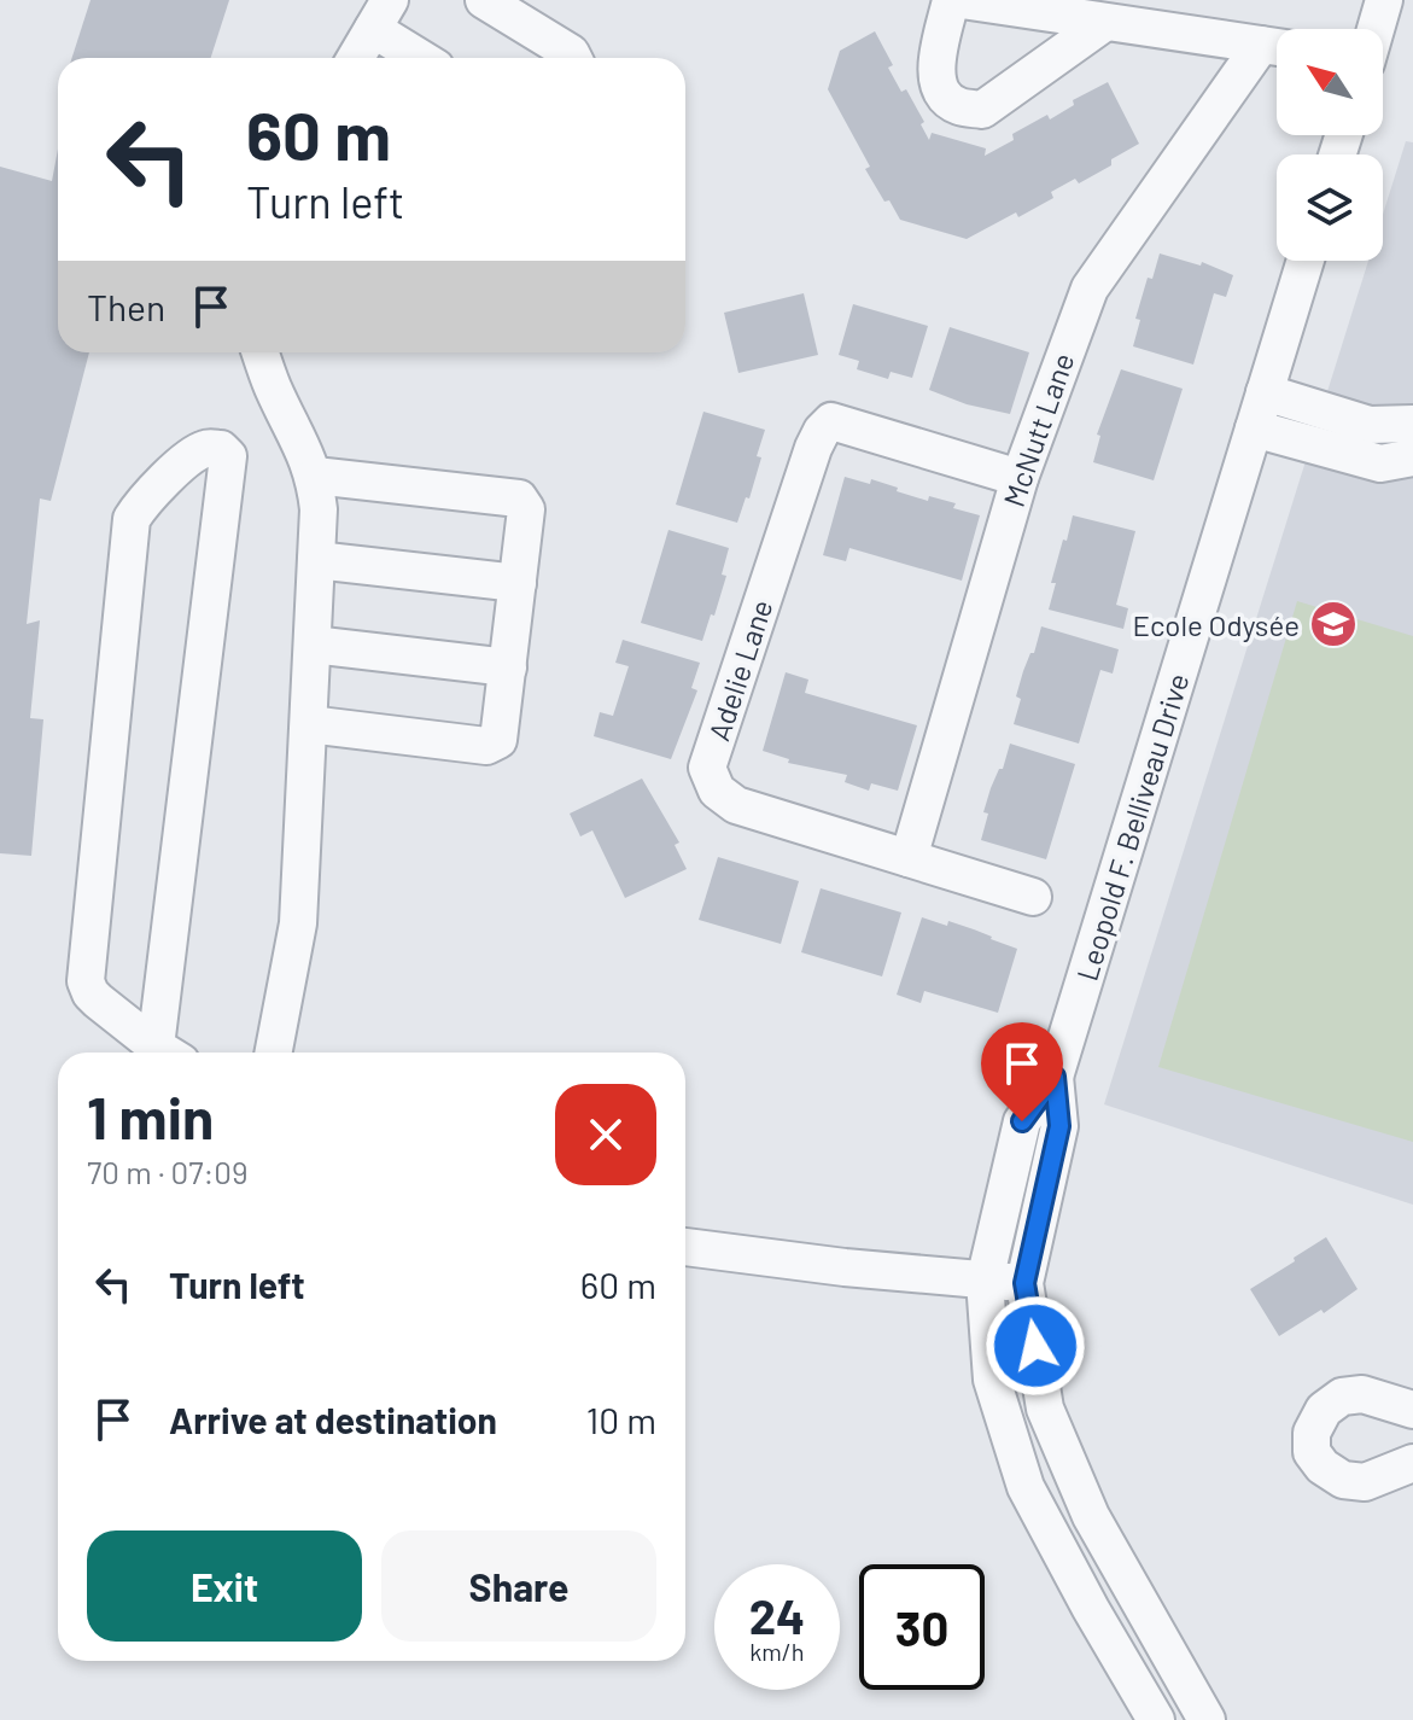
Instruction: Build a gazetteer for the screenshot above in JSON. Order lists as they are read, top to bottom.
{
  "streets": {
    "street": ["McNutt Lane", "Adelie Lane", "Leopold F. Belliveau Drive"]
  },
  "crossings": [
    ["McNutt Lane", "Adelie Lane"]
  ],
  "places": {
    "school or university": ["Ecole Odysée"]
  },
  "north": "top left",
  "page": {
    "turn": ["60 m", "Turn left"],
    "then": "Then",
    "heading": ["1 min", "70 m · 07:09"],
    "list": [
      {
        "name": "Turn left",
        "value": "60 m"
      },
      {
        "name": "Arrive at destination",
        "value": "10 m"
      }
    ],
    "buttons": ["Exit", "Share"],
    "speed": "24 km/h",
    "limit": "30"
  }
}
